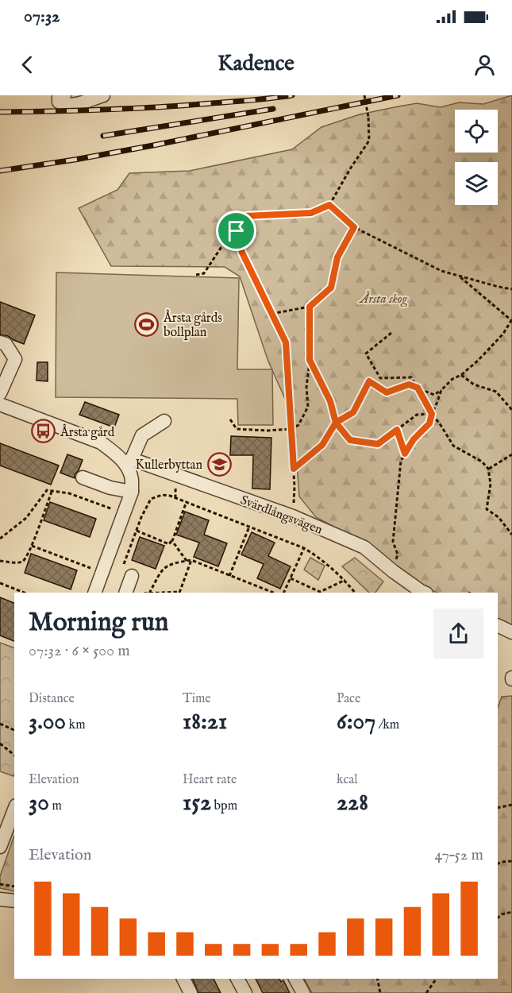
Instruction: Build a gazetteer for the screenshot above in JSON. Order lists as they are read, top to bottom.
{
  "streets": {
    "street": ["Svärdlångsvägen"]
  },
  "parks": ["Årsta skog"],
  "places": {
    "sports": ["Årsta gårds bollplan"],
    "bus stop": ["Årsta gård"],
    "school or university": ["Kullerbyttan"]
  },
  "page": {
    "status": "07:32",
    "header": "Kadence",
    "heading": ["Morning run", "07:32 · 6 × 500 m"],
    "stats": [
      ["Distance", "3.00 km"],
      ["Time", "18:21"],
      ["Pace", "6:07 /km"],
      ["Elevation", "30 m"],
      ["Heart rate", "152 bpm"],
      ["kcal", "228"]
    ],
    "chart": ["Elevation", "47–52 m"]
  }
}
